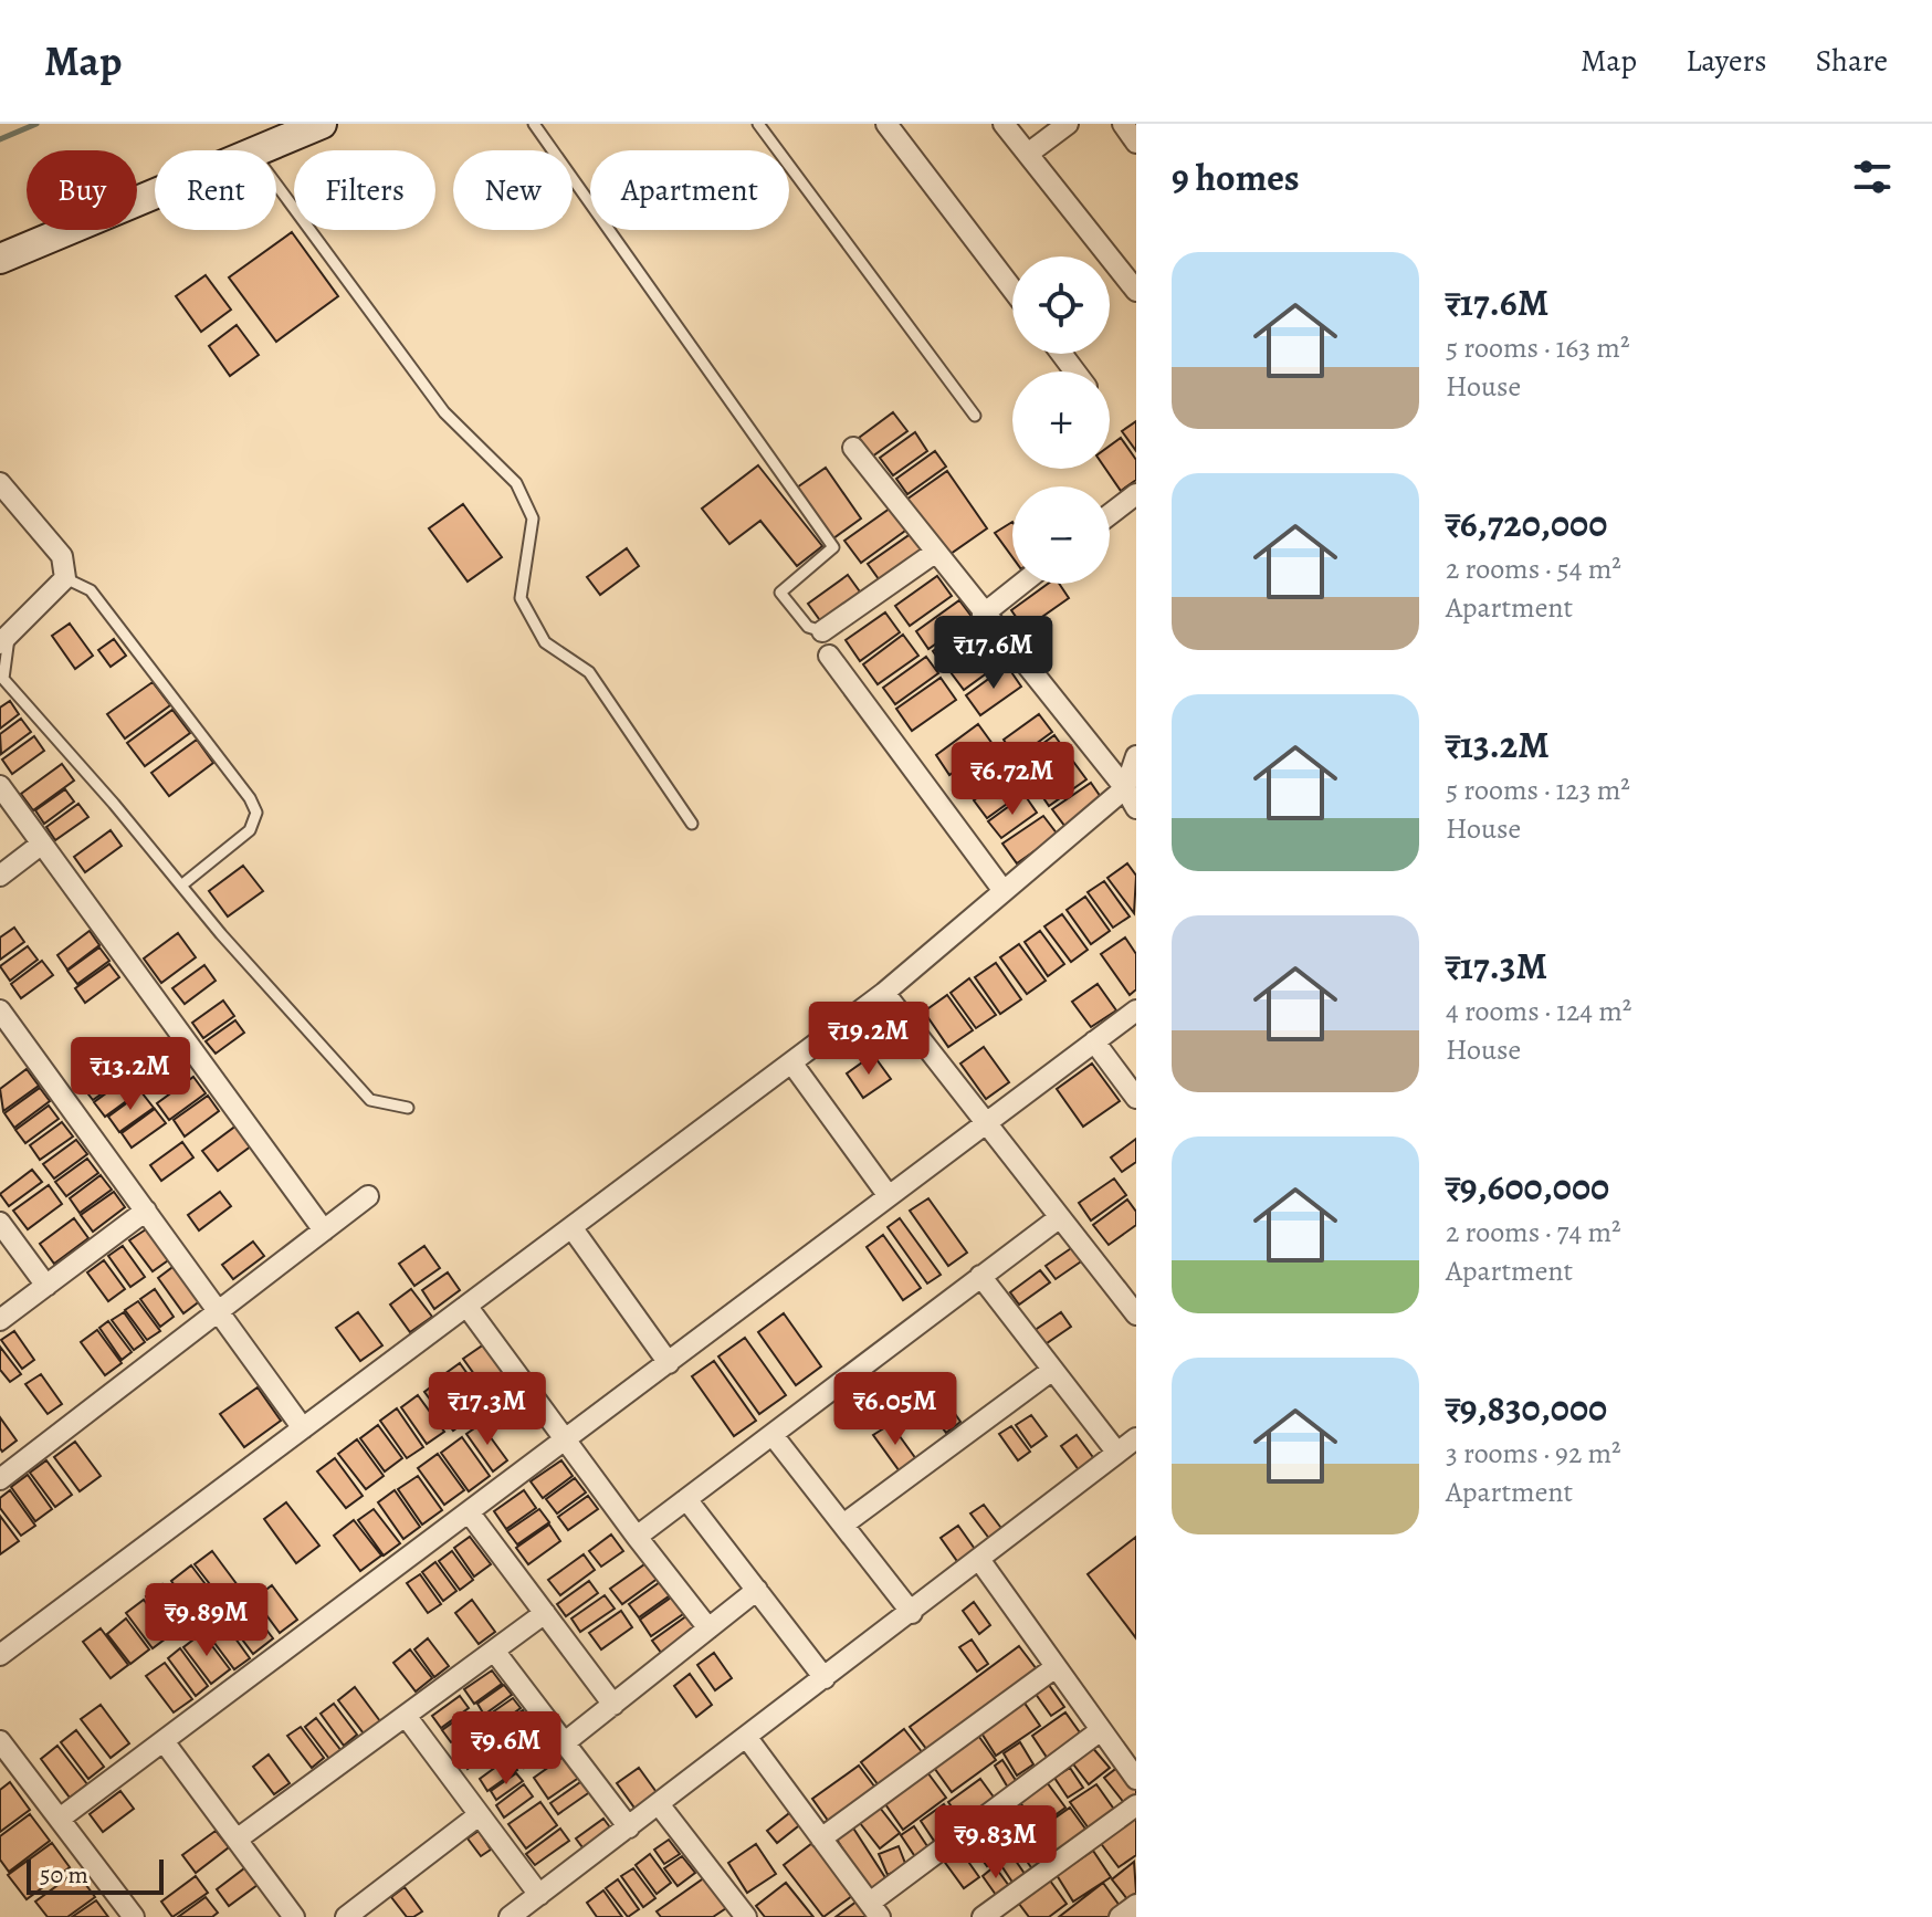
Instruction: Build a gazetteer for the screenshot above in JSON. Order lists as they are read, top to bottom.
{
  "scale_bar": "50 m",
  "page": {
    "header": "Map",
    "nav": ["Map", "Layers", "Share"],
    "heading": "9 homes",
    "chip": [
      "Buy",
      "Rent",
      "Filters",
      "New",
      "Apartment"
    ],
    "list": [
      {
        "name": "₹17.6M",
        "note": "5 rooms · 163 m² · House"
      },
      {
        "name": "₹6,720,000",
        "note": "2 rooms · 54 m² · Apartment"
      },
      {
        "name": "₹13.2M",
        "note": "5 rooms · 123 m² · House"
      },
      {
        "name": "₹17.3M",
        "note": "4 rooms · 124 m² · House"
      },
      {
        "name": "₹9,600,000",
        "note": "2 rooms · 74 m² · Apartment"
      },
      {
        "name": "₹9,830,000",
        "note": "3 rooms · 92 m² · Apartment"
      }
    ],
    "map_buttons": ["+", "−"],
    "price": [
      "₹17.6M",
      "₹6.72M",
      "₹19.2M",
      "₹13.2M",
      "₹17.3M",
      "₹6.05M",
      "₹9.89M",
      "₹9.6M",
      "₹9.83M"
    ],
    "scale": "50 m"
  }
}
